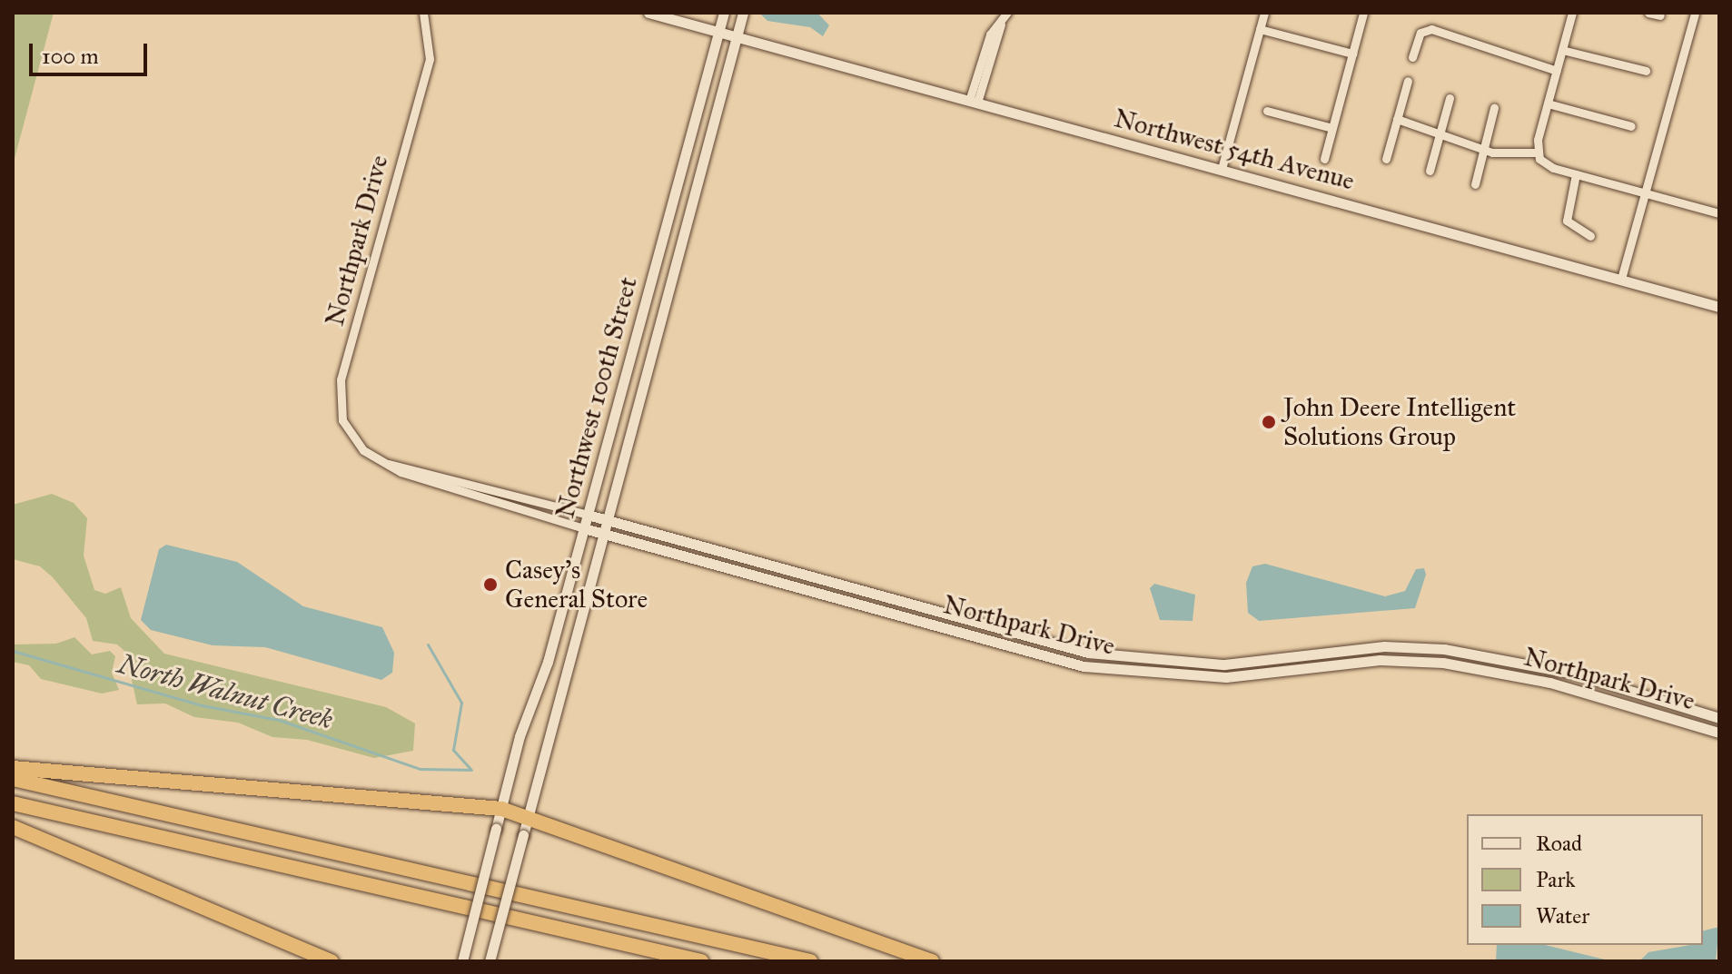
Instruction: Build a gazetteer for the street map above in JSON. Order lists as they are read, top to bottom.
{
  "streets": {
    "street": ["Northwest 54th Avenue", "Northpark Drive", "Northwest 100th Street"]
  },
  "crossings": [
    ["Northwest 54th Avenue", "Northwest 100th Street"],
    ["Northpark Drive", "Northwest 100th Street"]
  ],
  "water": ["North Walnut Creek"],
  "places": ["John Deere Intelligent Solutions Group", "Casey's General Store"],
  "legend": ["Road", "Park", "Water"],
  "scale_bar": "100 m"
}
